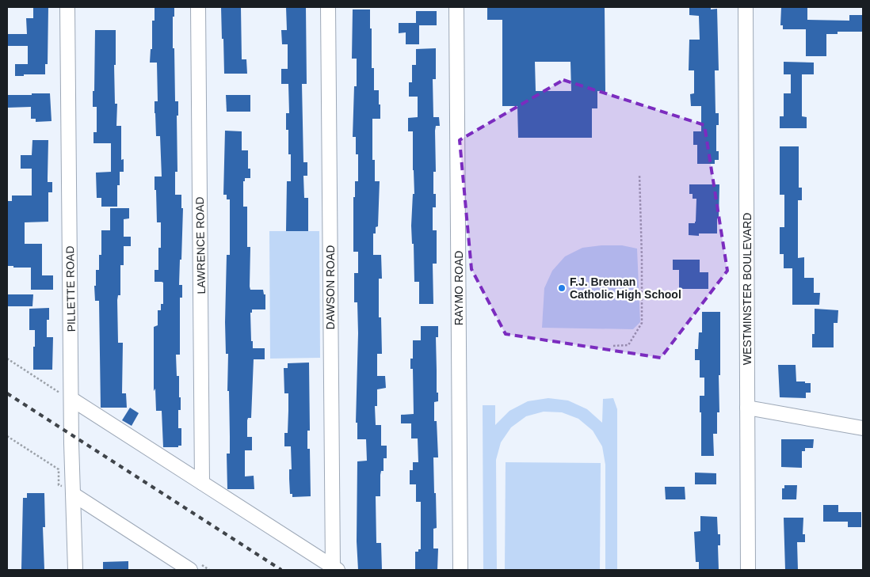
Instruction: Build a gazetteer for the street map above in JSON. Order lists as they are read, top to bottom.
{
  "streets": {
    "street": [
      "LAWRENCE ROAD",
      "DAWSON ROAD",
      "RAYMO ROAD",
      "PILLETTE ROAD",
      "WESTMINSTER BOULEVARD"
    ]
  },
  "places": ["F.J. Brennan Catholic High School"]
}
